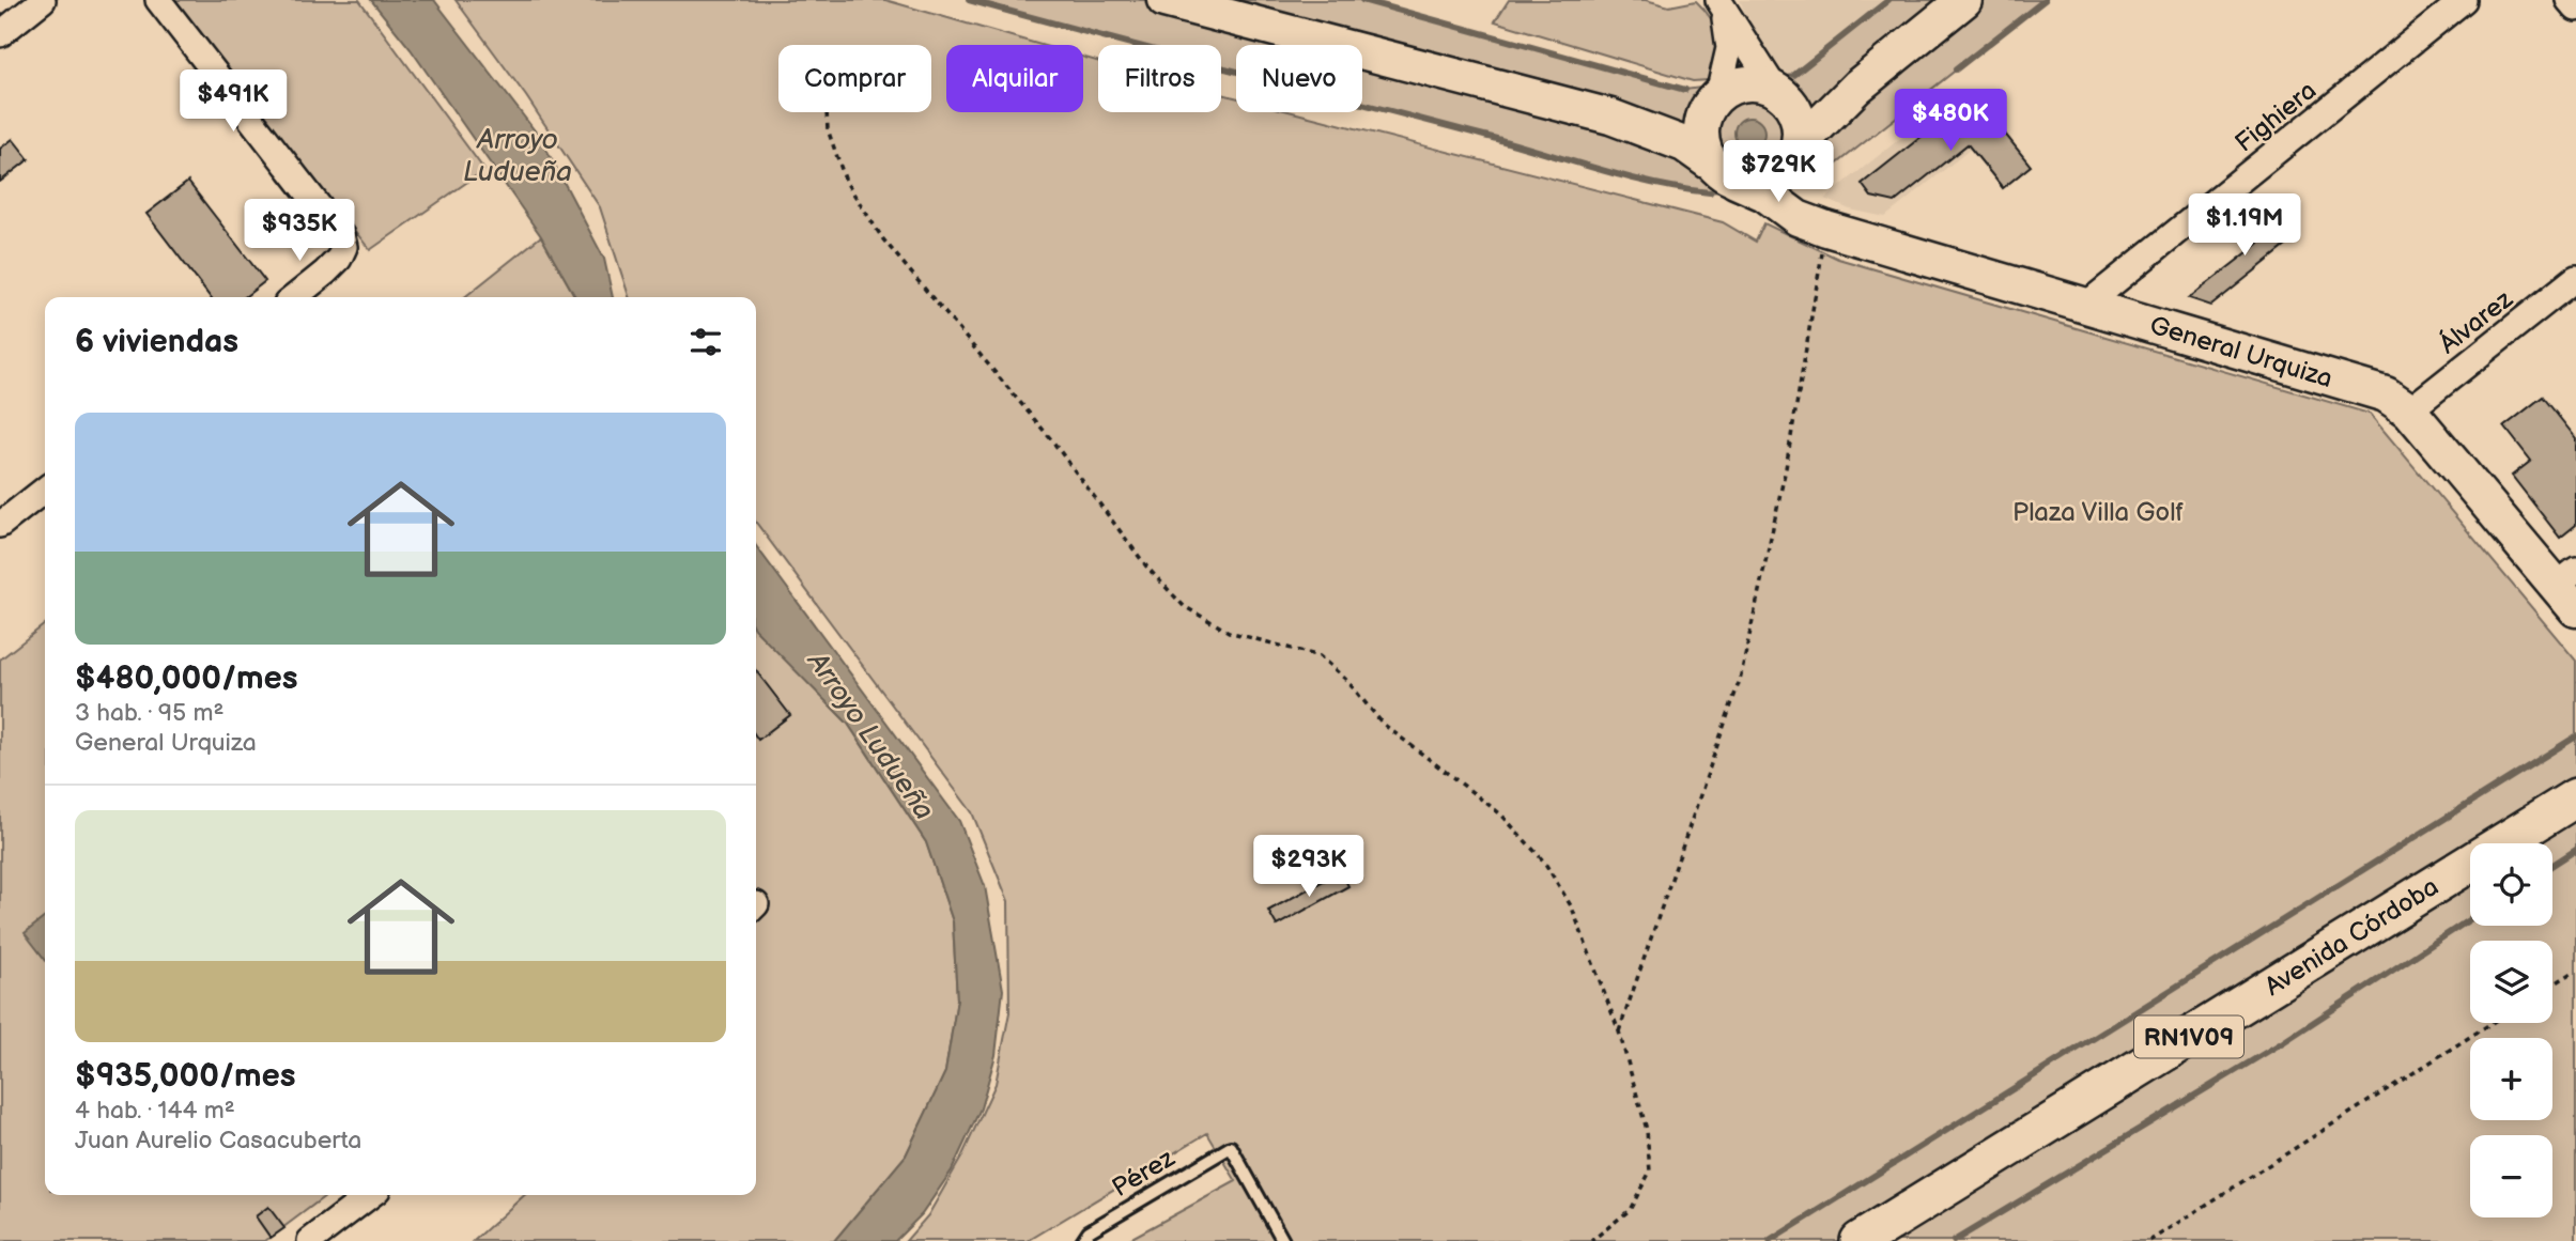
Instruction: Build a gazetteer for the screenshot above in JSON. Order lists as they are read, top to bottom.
{
  "streets": {
    "main road": ["General Urquiza", "Avenida Córdoba", "RN1V09"],
    "street": ["Fighiera", "Álvarez"],
    "lane": ["Pérez"]
  },
  "crossings": [
    ["Fighiera", "General Urquiza"],
    ["Álvarez", "General Urquiza"]
  ],
  "water": ["Arroyo Ludueña"],
  "parks": ["Plaza Villa Golf"],
  "page": {
    "chip": [
      "Comprar",
      "Alquilar",
      "Filtros",
      "Nuevo"
    ],
    "price": [
      "$491K",
      "$480K",
      "$729K",
      "$1.19M",
      "$935K",
      "$293K"
    ],
    "heading": "6 viviendas",
    "list": [
      {
        "name": "$480,000/mes",
        "note": "3 hab. · 95 m² · General Urquiza"
      },
      {
        "name": "$935,000/mes",
        "note": "4 hab. · 144 m² · Juan Aurelio Casacuberta"
      }
    ],
    "map_buttons": ["+", "−"]
  }
}
